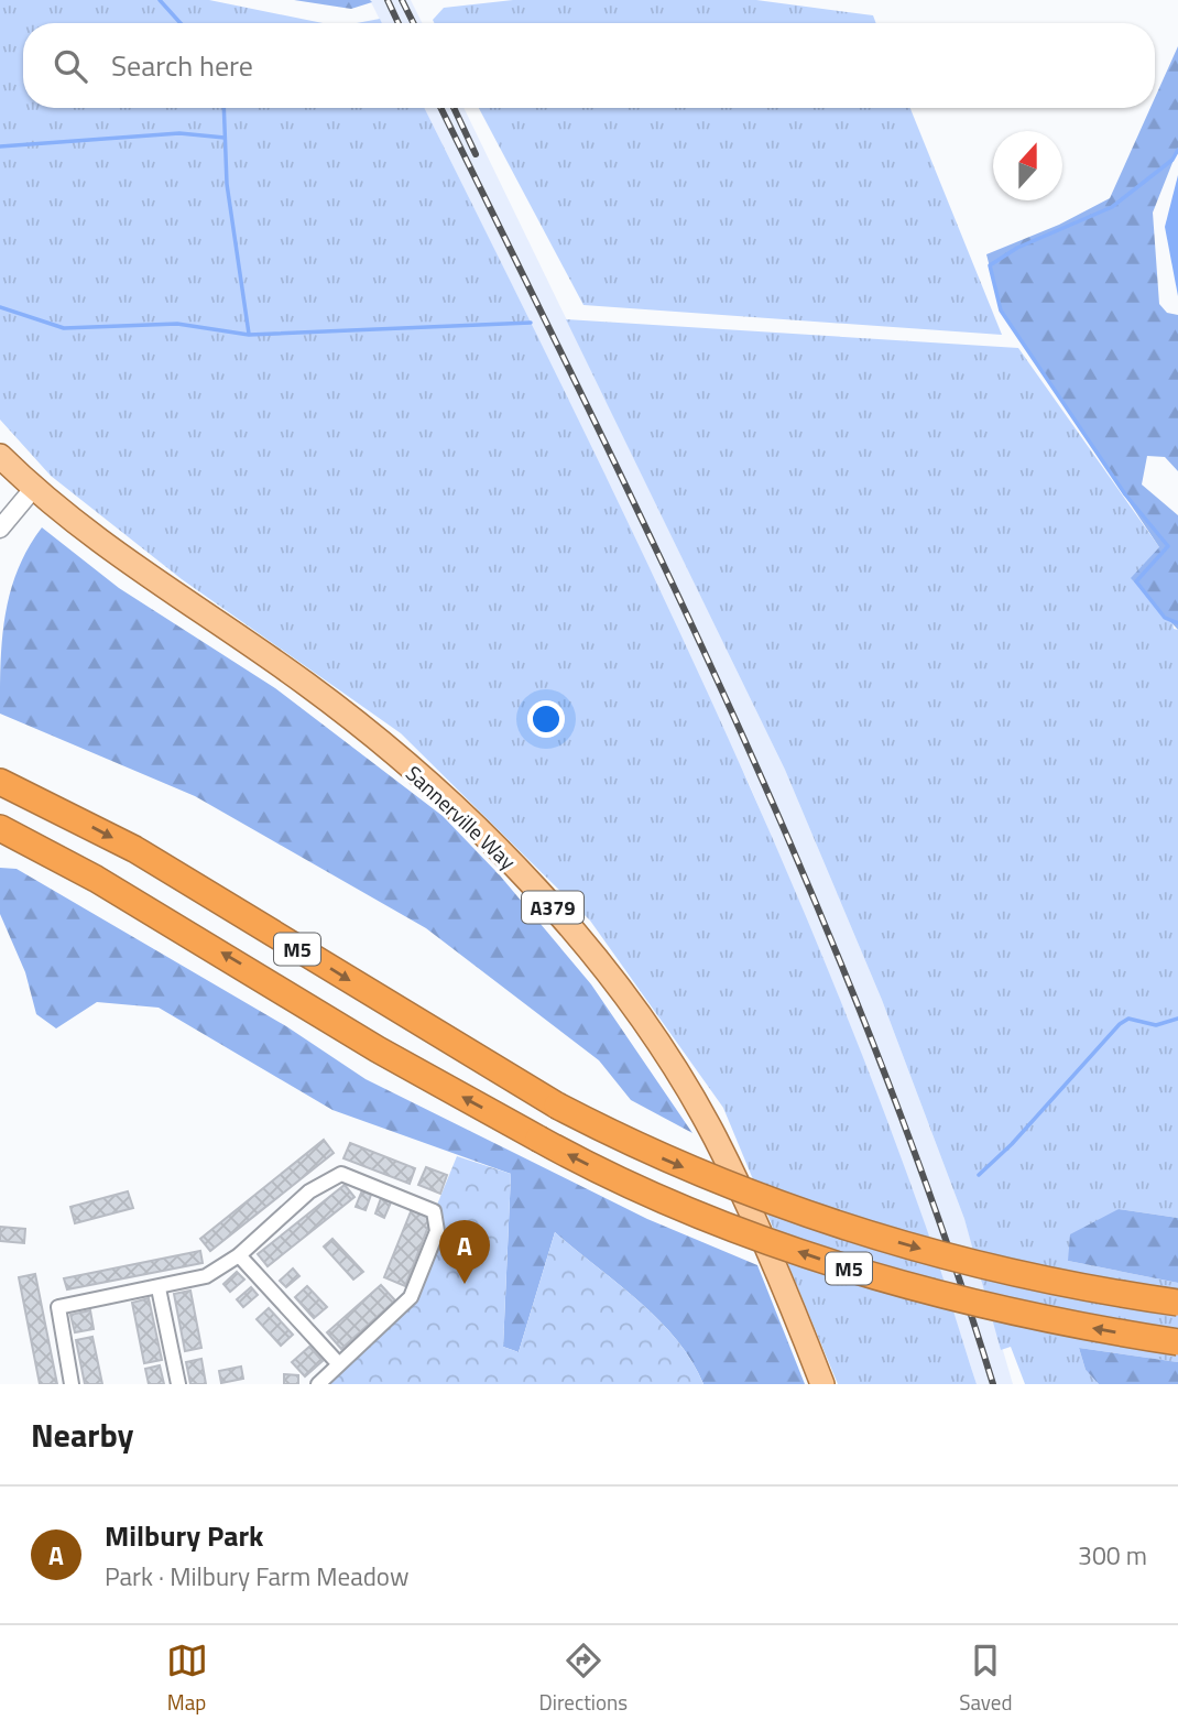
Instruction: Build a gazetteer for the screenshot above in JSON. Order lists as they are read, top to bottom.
{
  "streets": {
    "highway": ["M5"],
    "main road": ["Sannerville Way", "A379"]
  },
  "north": "top",
  "page": {
    "search": "Search here",
    "pins": "A",
    "heading": "Nearby",
    "list": [
      {
        "mark": "A",
        "name": "Milbury Park",
        "note": "Park · Milbury Farm Meadow",
        "value": "300 m"
      }
    ],
    "nav": ["Map", "Directions", "Saved"]
  }
}
